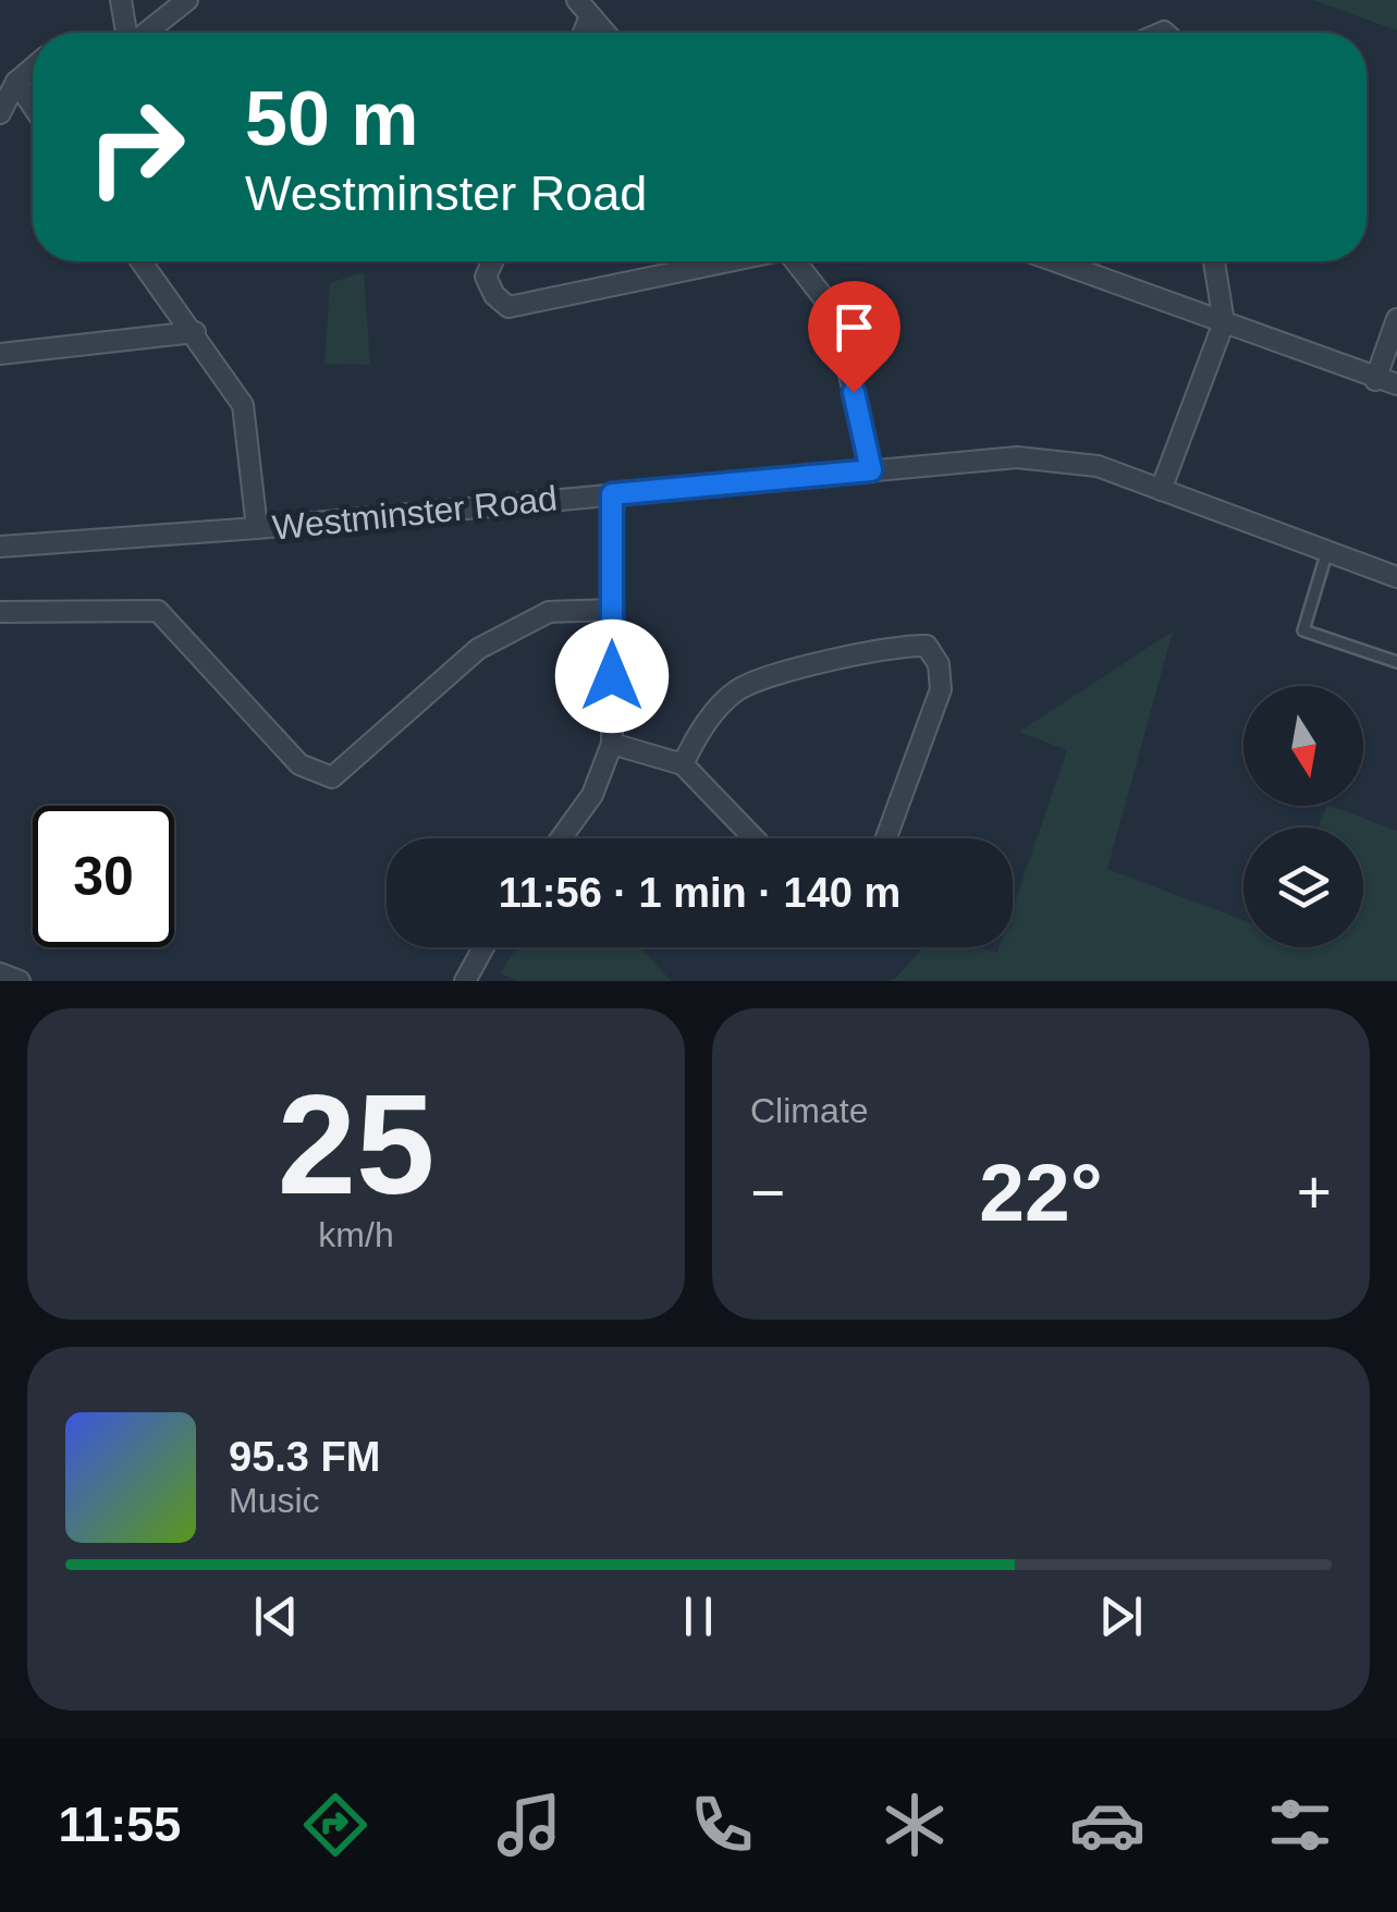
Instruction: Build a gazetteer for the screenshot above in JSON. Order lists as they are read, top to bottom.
{
  "streets": {
    "street": ["Westminster Road"]
  },
  "north": "bottom",
  "page": {
    "turn": ["50 m", "Westminster Road"],
    "limit": "30",
    "trip": "11:56 · 1 min · 140 m",
    "tile": [
      ["25", "km/h"],
      "Climate"
    ],
    "heat": ["−", "22°", "+"],
    "song": ["95.3 FM", "Music"],
    "tabs": "11:55"
  }
}
